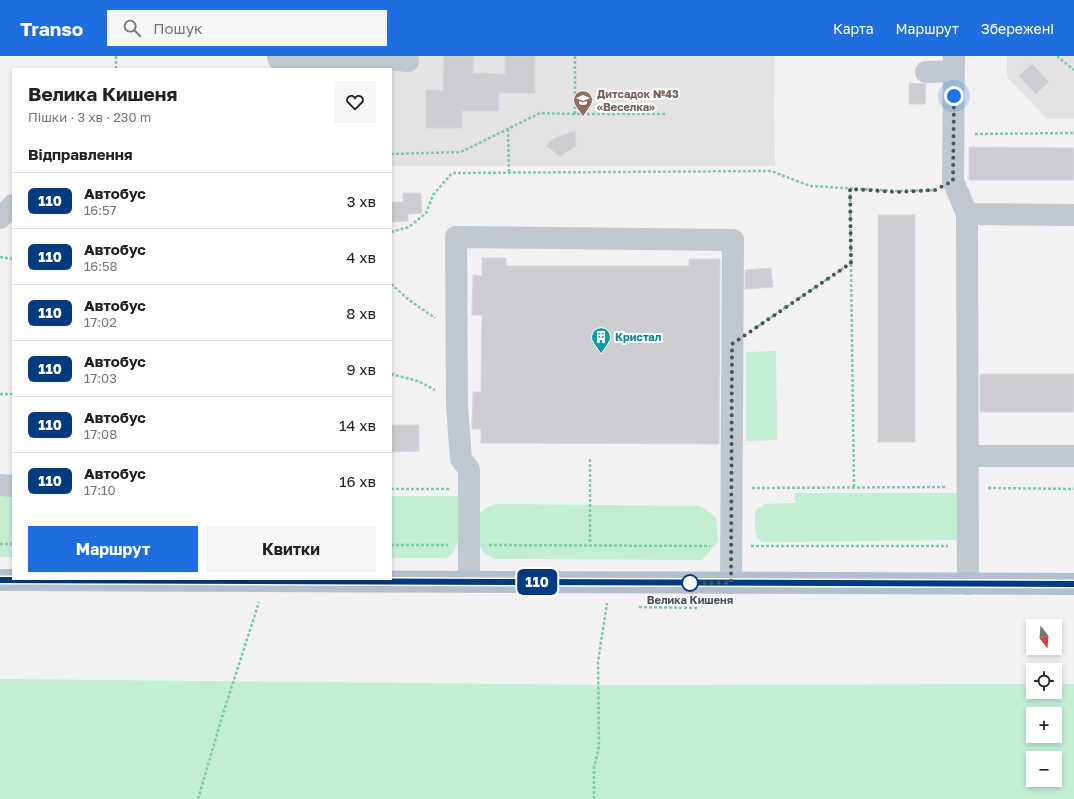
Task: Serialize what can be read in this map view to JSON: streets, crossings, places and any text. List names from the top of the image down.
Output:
{
  "places": {
    "school or university": ["Дитсадок №43 «Веселка»"],
    "building": ["Кристал"],
    "other": ["Велика Кишеня"]
  },
  "lines": ["bus line 110"],
  "north": "bottom",
  "page": {
    "header": "Transo",
    "search": "Пошук",
    "nav": ["Карта", "Маршрут", "Збережені"],
    "on_map": "110",
    "heading": [
      ["Велика Кишеня", "Пішки · 3 хв · 230 m"],
      "Відправлення"
    ],
    "list": [
      {
        "mark": "110",
        "name": "Автобус",
        "note": "16:57",
        "value": "3 хв"
      },
      {
        "mark": "110",
        "name": "Автобус",
        "note": "16:58",
        "value": "4 хв"
      },
      {
        "mark": "110",
        "name": "Автобус",
        "note": "17:02",
        "value": "8 хв"
      },
      {
        "mark": "110",
        "name": "Автобус",
        "note": "17:03",
        "value": "9 хв"
      },
      {
        "mark": "110",
        "name": "Автобус",
        "note": "17:08",
        "value": "14 хв"
      },
      {
        "mark": "110",
        "name": "Автобус",
        "note": "17:10",
        "value": "16 хв"
      }
    ],
    "buttons": ["Маршрут", "Квитки"],
    "map_buttons": ["+", "−"]
  }
}
